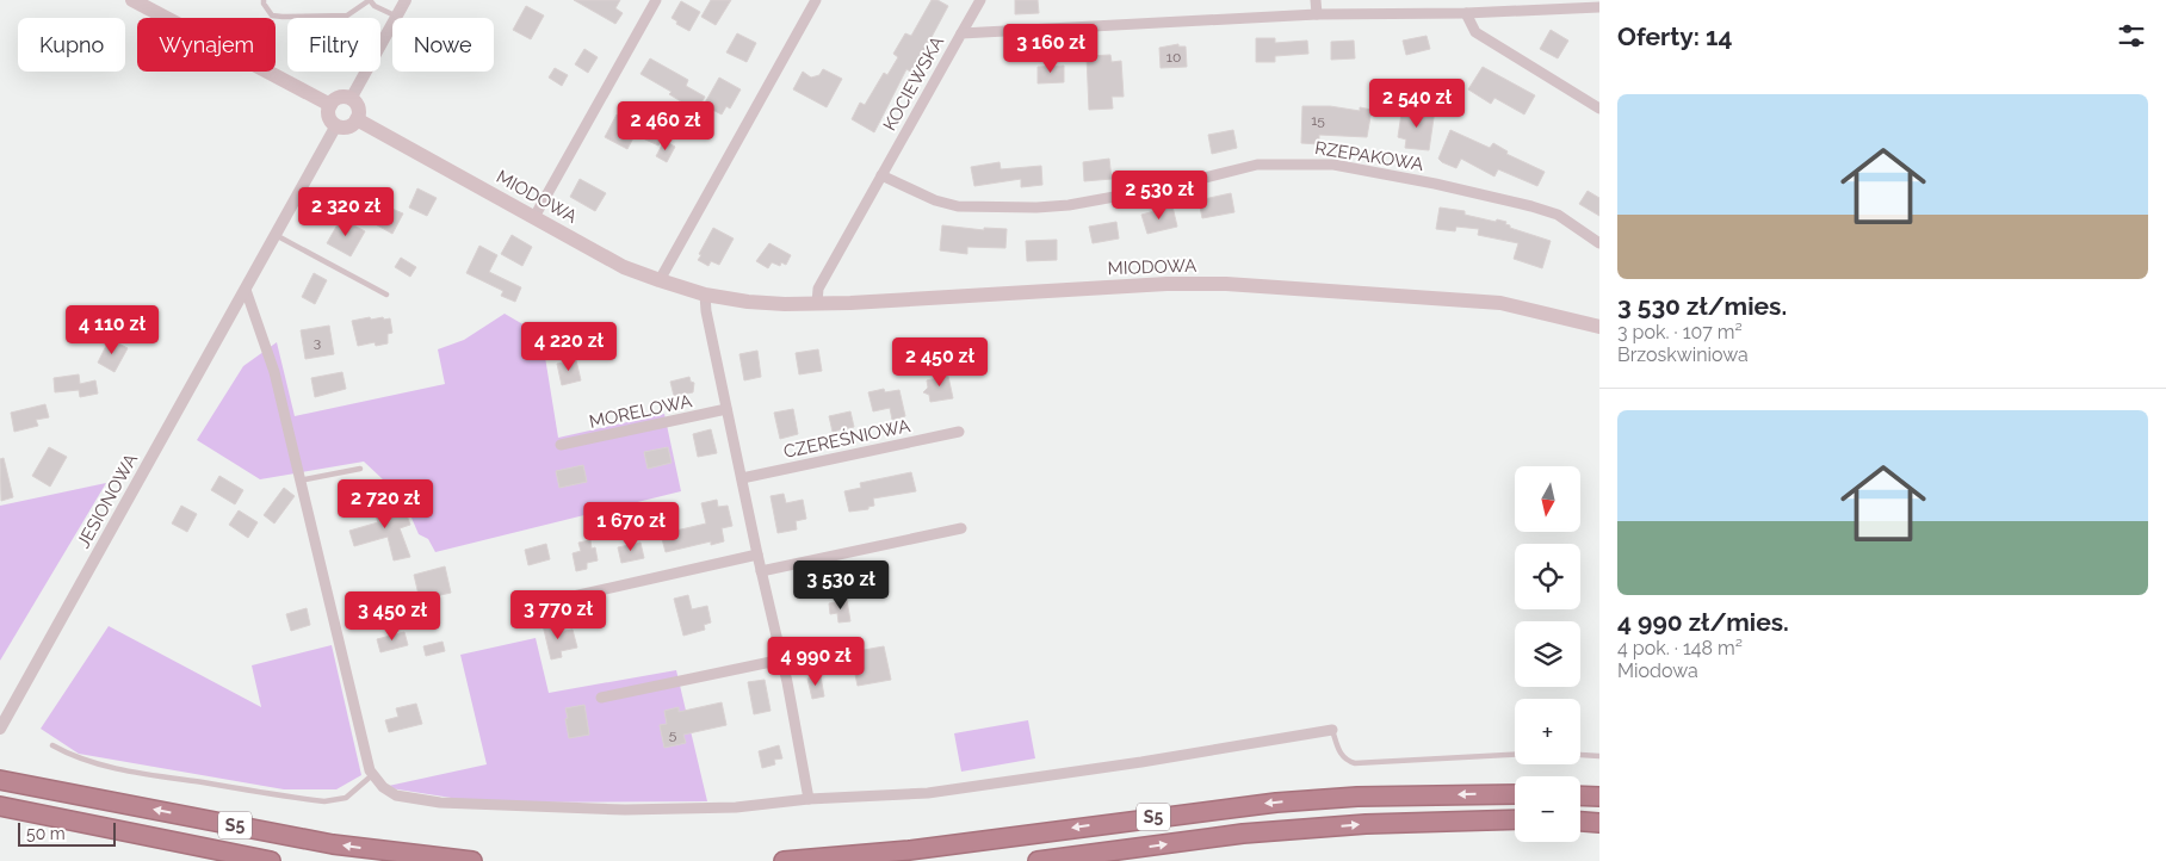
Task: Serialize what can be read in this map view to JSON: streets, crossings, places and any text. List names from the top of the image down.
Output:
{
  "streets": {
    "highway": ["S5"],
    "main road": ["MIODOWA"],
    "street": [
      "KOCIEWSKA",
      "RZEPAKOWA",
      "MORELOWA",
      "CZEREŚNIOWA",
      "JESIONOWA"
    ]
  },
  "crossings": [
    ["KOCIEWSKA", "RZEPAKOWA"],
    ["KOCIEWSKA", "MIODOWA"],
    ["MIODOWA", "JESIONOWA"]
  ],
  "house_numbers": [
    "10",
    "15",
    "3",
    "5"
  ],
  "scale_bar": "50 m",
  "north": "bottom",
  "page": {
    "heading": "Oferty: 14",
    "chip": [
      "Kupno",
      "Wynajem",
      "Filtry",
      "Nowe"
    ],
    "price": [
      "3 160 zł",
      "2 540 zł",
      "2 460 zł",
      "2 530 zł",
      "2 320 zł",
      "4 110 zł",
      "4 220 zł",
      "2 450 zł",
      "2 720 zł",
      "1 670 zł",
      "3 530 zł",
      "3 770 zł",
      "3 450 zł",
      "4 990 zł"
    ],
    "list": [
      {
        "name": "3 530 zł/mies.",
        "note": "3 pok. · 107 m² · Brzoskwiniowa"
      },
      {
        "name": "4 990 zł/mies.",
        "note": "4 pok. · 148 m² · Miodowa"
      }
    ],
    "map_buttons": ["+", "−"],
    "scale": "50 m"
  }
}
